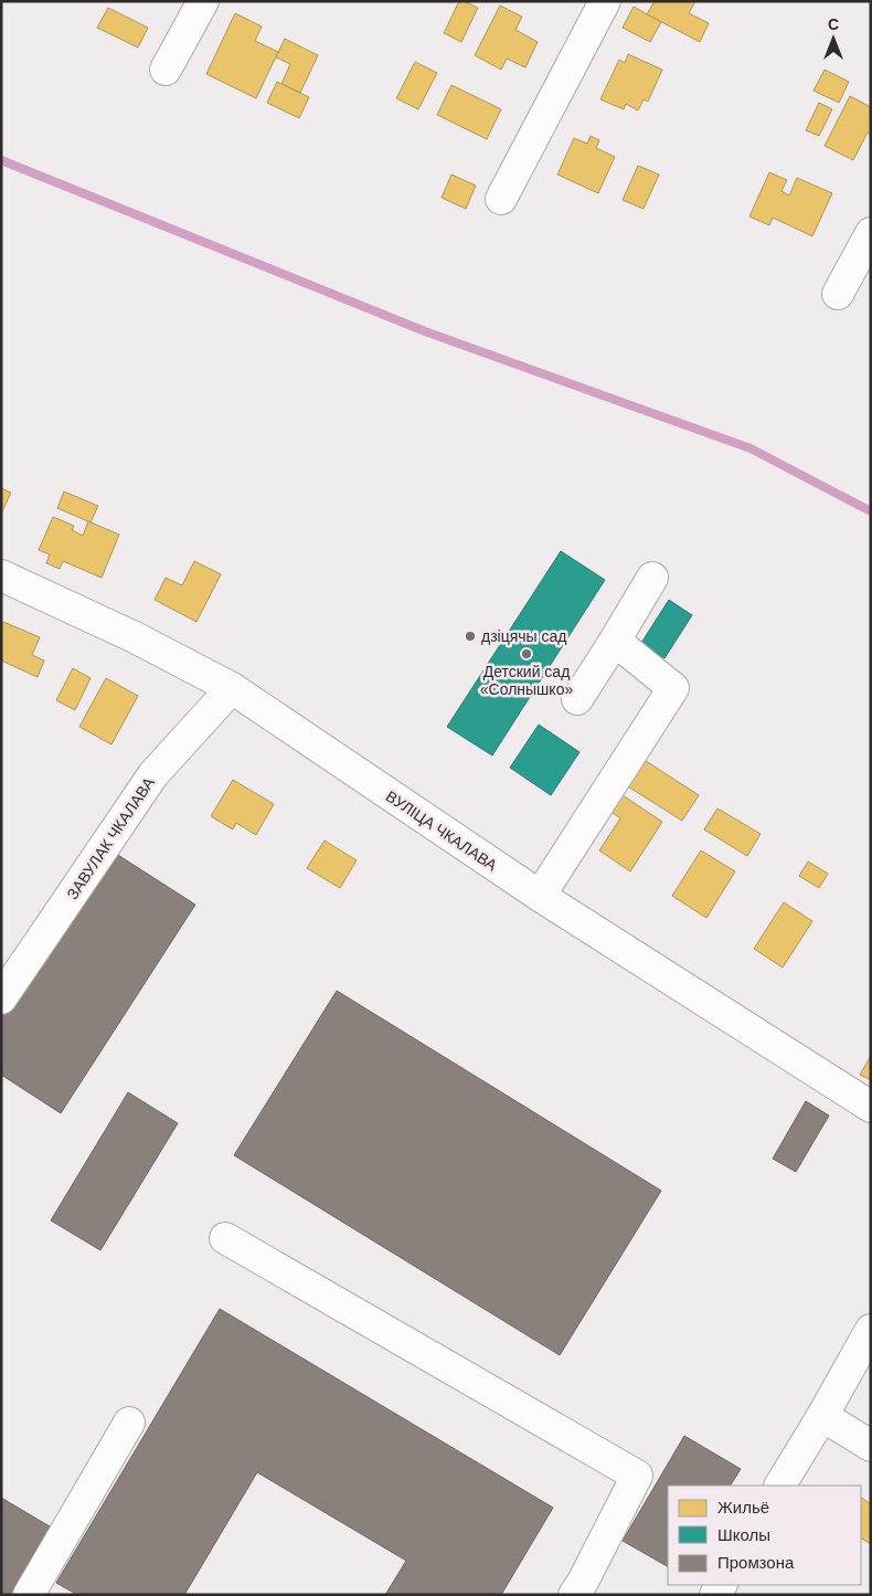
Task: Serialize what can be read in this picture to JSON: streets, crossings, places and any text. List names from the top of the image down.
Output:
{
  "streets": {
    "street": ["ВУЛІЦА ЧКАЛАВА", "ЗАВУЛАК ЧКАЛАВА"]
  },
  "crossings": [
    ["ВУЛІЦА ЧКАЛАВА", "ЗАВУЛАК ЧКАЛАВА"]
  ],
  "places": ["дзіцячы сад", "Детский сад «Солнышко»"],
  "legend": ["Жильё", "Школы", "Промзона"],
  "north": "top"
}
